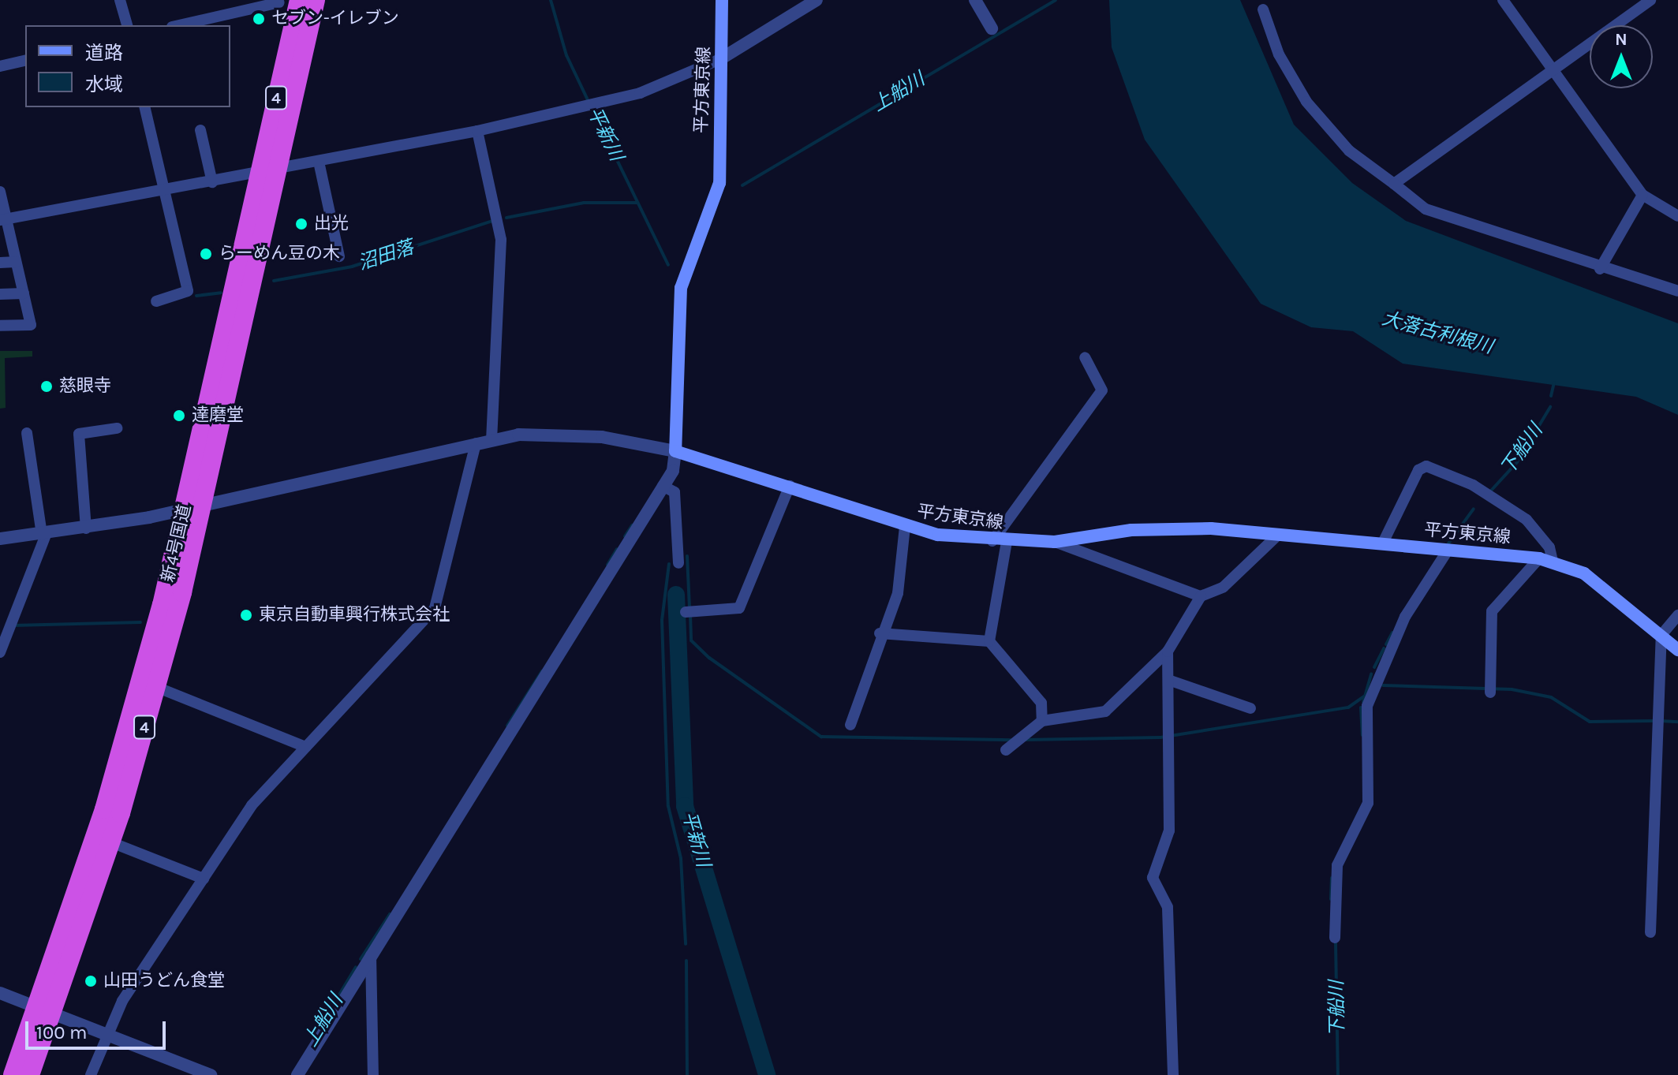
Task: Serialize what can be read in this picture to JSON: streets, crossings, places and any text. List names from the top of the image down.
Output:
{
  "streets": {
    "highway": ["4", "新4号国道"],
    "main road": ["平方東京線"]
  },
  "water": [
    "上船川",
    "平新川",
    "沼田落",
    "大落古利根川",
    "下船川"
  ],
  "places": [
    "セブン-イレブン",
    "出光",
    "らーめん豆の木",
    "慈眼寺",
    "達磨堂",
    "東京自動車興行株式会社",
    "山田うどん食堂"
  ],
  "legend": ["道路", "水域"],
  "scale_bar": "100 m",
  "north": "top"
}
